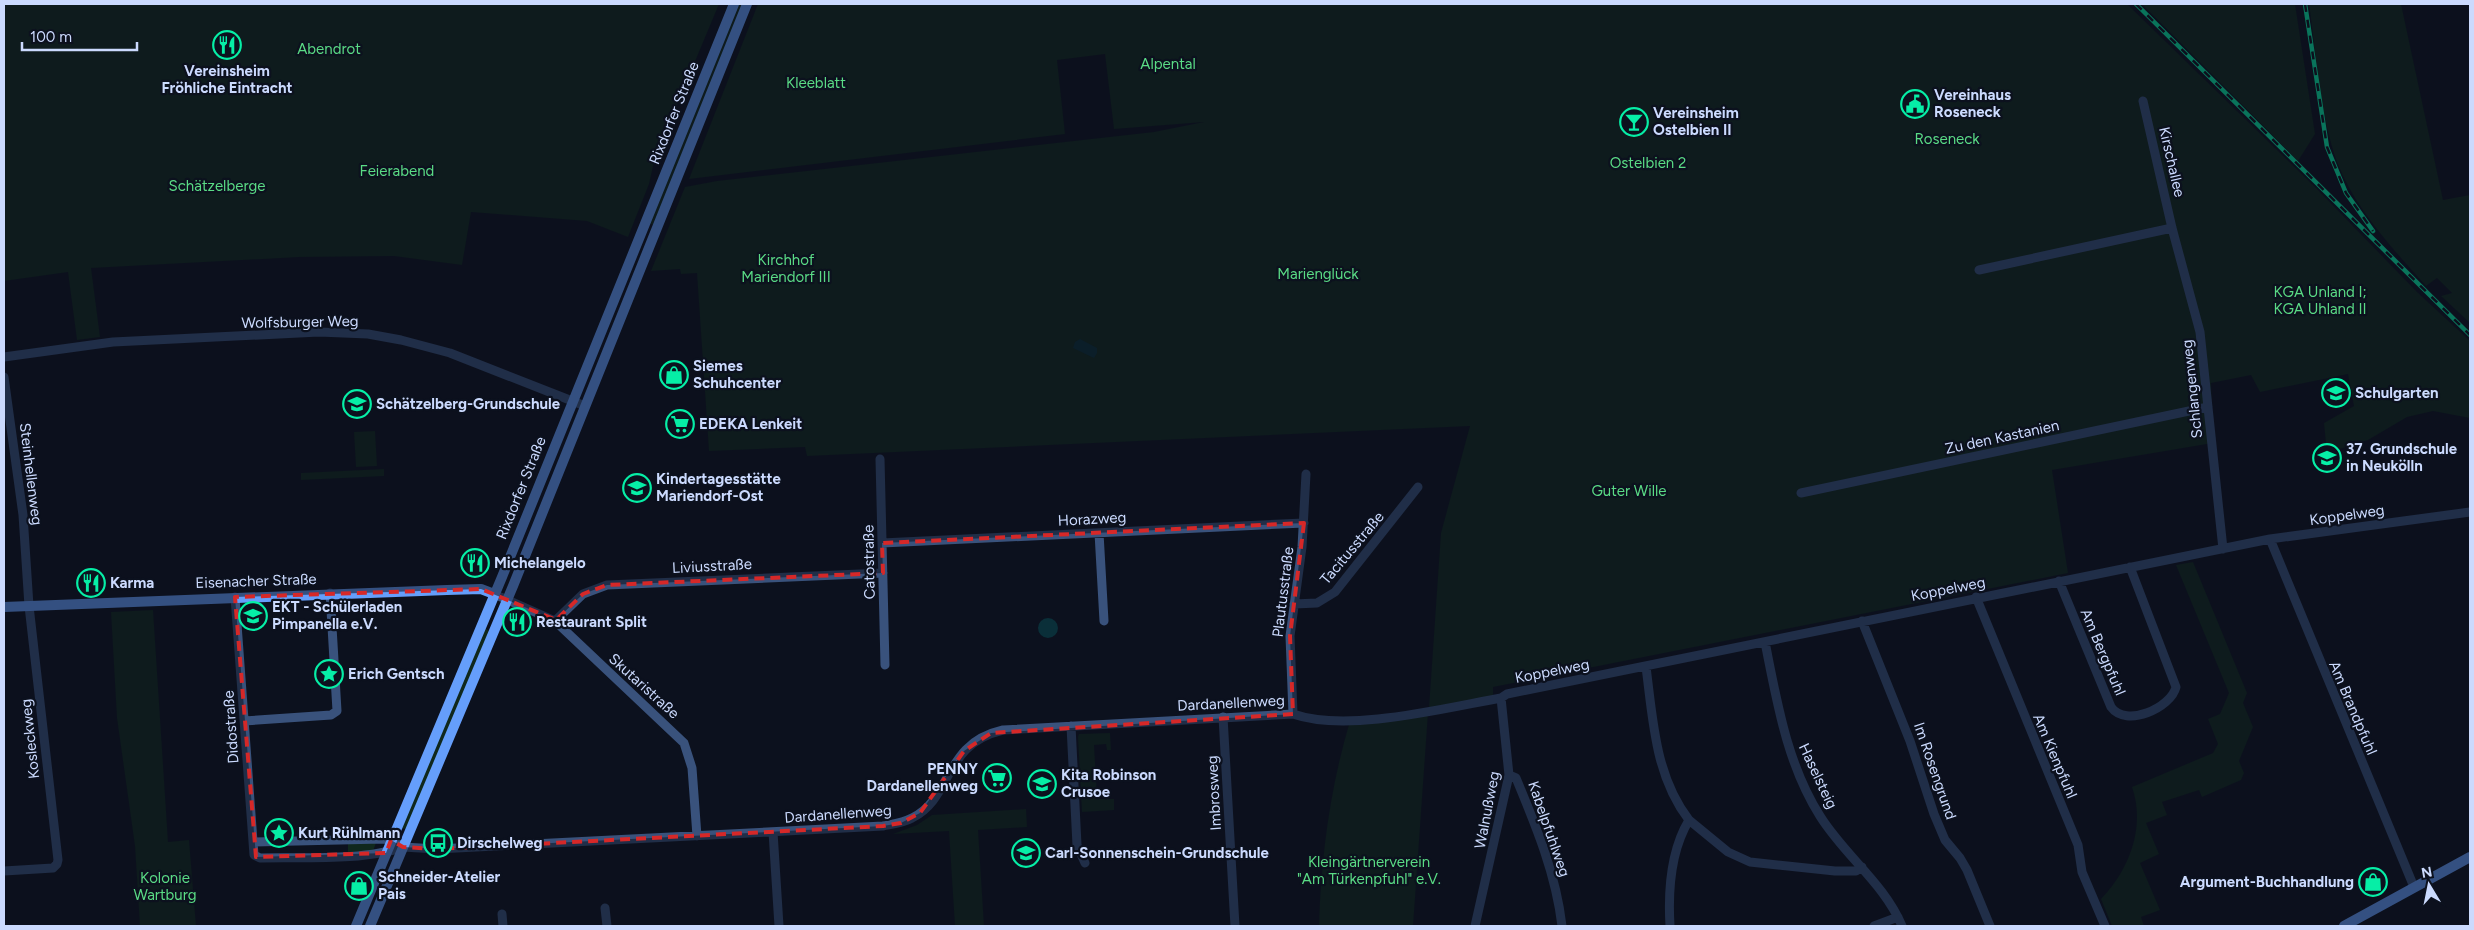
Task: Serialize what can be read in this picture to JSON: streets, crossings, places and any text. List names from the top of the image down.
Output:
{
  "streets": {
    "street": [
      "Rixdorfer Straße",
      "Kirschallee",
      "Wolfsburger Weg",
      "Schlangenweg",
      "Zu den Kastanien",
      "Steinhellenweg",
      "Koppelweg",
      "Horazweg",
      "Tacitusstraße",
      "Catostraße",
      "Liviusstraße",
      "Eisenacher Straße",
      "Plautusstraße",
      "Am Bergpfuhl",
      "Skutaristraße",
      "Dardanellenweg",
      "Am Brandpfuhl",
      "Didostraße",
      "Kosleckweg",
      "Am Kienpfuhl",
      "Im Rosengrund",
      "Haselsteig",
      "Imbrosweg",
      "Walnußweg",
      "Kabelpfuhlweg"
    ]
  },
  "crossings": [
    ["Rixdorfer Straße", "Wolfsburger Weg"],
    ["Rixdorfer Straße", "Eisenacher Straße"],
    ["Rixdorfer Straße", "Skutaristraße"],
    ["Rixdorfer Straße", "Dardanellenweg"],
    ["Rixdorfer Straße", "Didostraße"],
    ["Kirschallee", "Schlangenweg"],
    ["Schlangenweg", "Zu den Kastanien"],
    ["Schlangenweg", "Koppelweg"],
    ["Steinhellenweg", "Eisenacher Straße"],
    ["Steinhellenweg", "Kosleckweg"],
    ["Koppelweg", "Plautusstraße"],
    ["Koppelweg", "Am Bergpfuhl"],
    ["Koppelweg", "Dardanellenweg"],
    ["Koppelweg", "Am Brandpfuhl"],
    ["Koppelweg", "Am Kienpfuhl"],
    ["Koppelweg", "Im Rosengrund"],
    ["Koppelweg", "Haselsteig"],
    ["Koppelweg", "Walnußweg"],
    ["Horazweg", "Catostraße"],
    ["Horazweg", "Plautusstraße"],
    ["Tacitusstraße", "Plautusstraße"],
    ["Catostraße", "Liviusstraße"],
    ["Liviusstraße", "Skutaristraße"],
    ["Eisenacher Straße", "Skutaristraße"],
    ["Eisenacher Straße", "Didostraße"],
    ["Eisenacher Straße", "Kosleckweg"],
    ["Plautusstraße", "Dardanellenweg"],
    ["Skutaristraße", "Dardanellenweg"],
    ["Dardanellenweg", "Imbrosweg"],
    ["Walnußweg", "Kabelpfuhlweg"]
  ],
  "parks": [
    "Abendrot",
    "Alpental",
    "Kleeblatt",
    "Roseneck",
    "Ostelbien 2",
    "Feierabend",
    "Schätzelberge",
    "Kirchhof Mariendorf III",
    "Marienglück",
    "KGA Unland I; KGA Uhland II",
    "Guter Wille",
    "Kleingärtnerverein \"Am Türkenpfuhl\" e.V.",
    "Kolonie Wartburg"
  ],
  "places": {
    "restaurant": [
      "Vereinsheim Fröhliche Eintracht",
      "Michelangelo",
      "Karma",
      "Restaurant Split"
    ],
    "public building": ["Vereinhaus Roseneck"],
    "bar": ["Vereinsheim Ostelbien II"],
    "shop": ["Siemes Schuhcenter", "Argument-Buchhandlung", "Schneider-Atelier Pais"],
    "school or university": [
      "Schulgarten",
      "Schätzelberg-Grundschule",
      "37. Grundschule in Neukölln",
      "Kindertagesstätte Mariendorf-Ost",
      "EKT - Schülerladen Pimpanella e.V.",
      "Kita Robinson Crusoe",
      "Carl-Sonnenschein-Grundschule"
    ],
    "supermarket": ["EDEKA Lenkeit", "PENNY Dardanellenweg"],
    "place": ["Erich Gentsch", "Kurt Rühlmann"],
    "bus stop": ["Dirschelweg"]
  },
  "scale_bar": "100 m",
  "north": "top"
}
